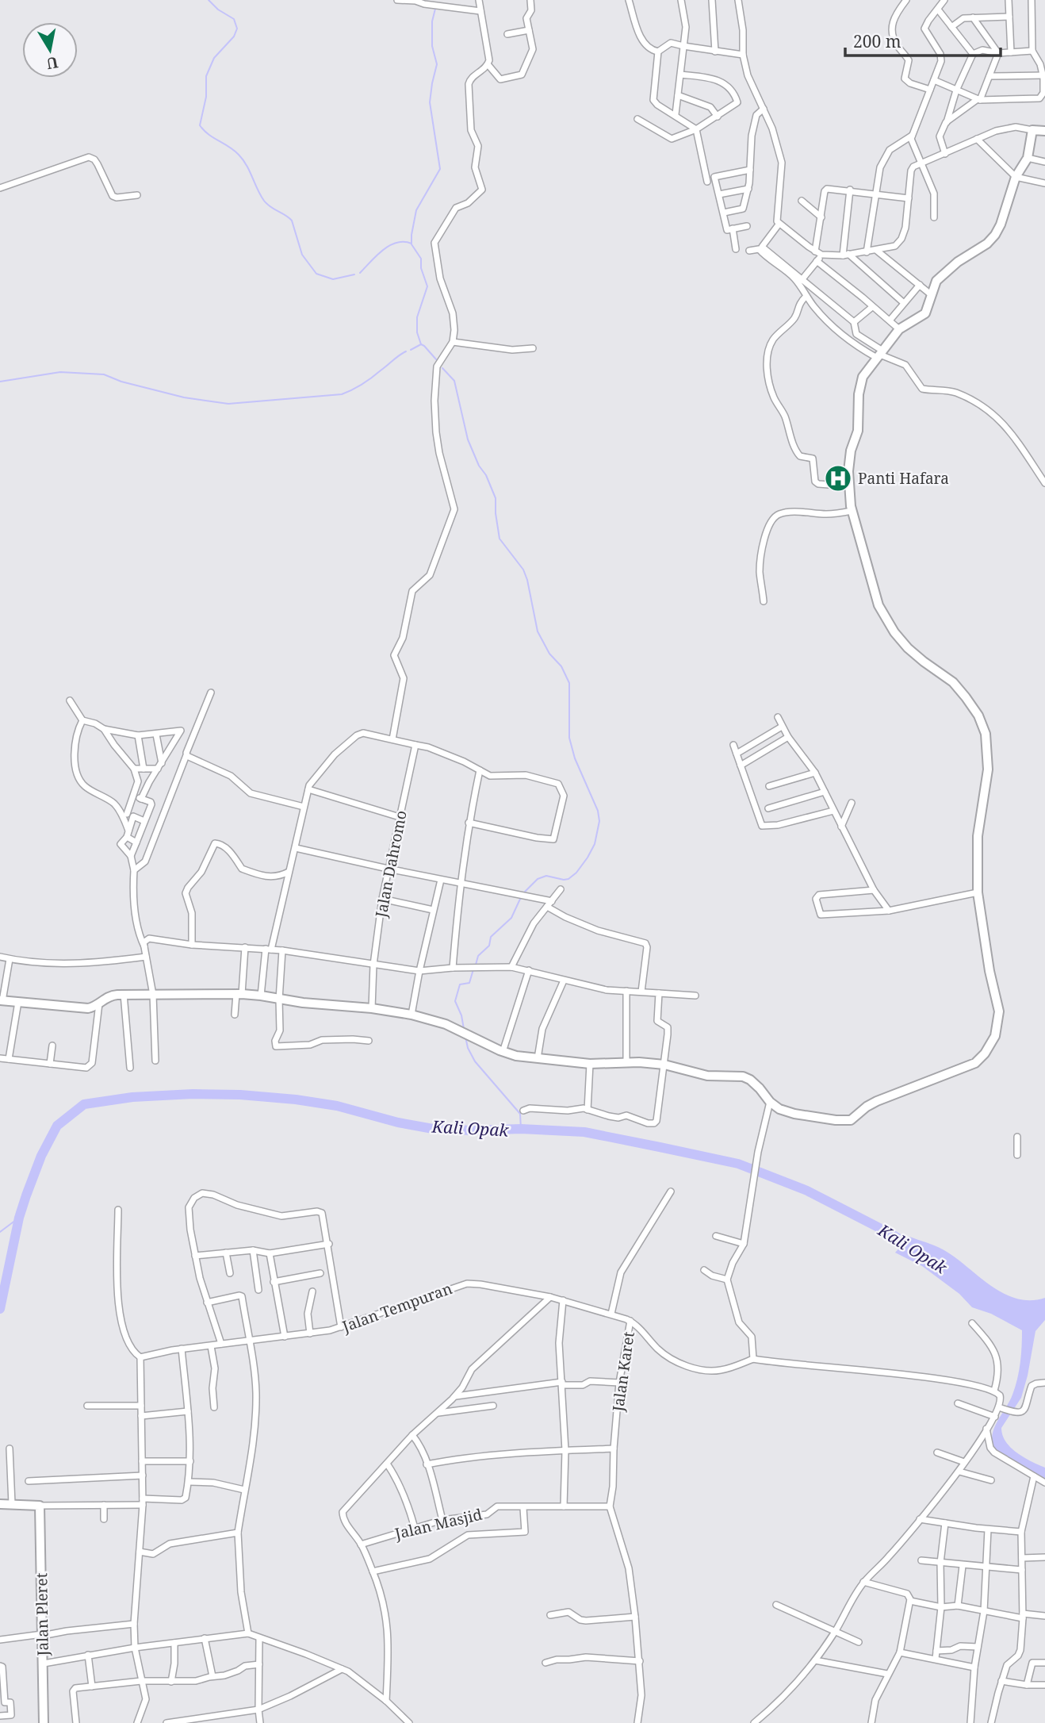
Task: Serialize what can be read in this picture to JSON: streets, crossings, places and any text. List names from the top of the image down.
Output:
{
  "streets": {
    "street": [
      "Jalan Dahromo",
      "Jalan Tempuran",
      "Jalan Karet",
      "Jalan Masjid",
      "Jalan Pleret"
    ]
  },
  "crossings": [
    ["Jalan Tempuran", "Jalan Karet"]
  ],
  "water": ["Kali Opak"],
  "places": {
    "hospital": ["Panti Hafara"]
  },
  "scale_bar": "200 m",
  "north": "bottom"
}
